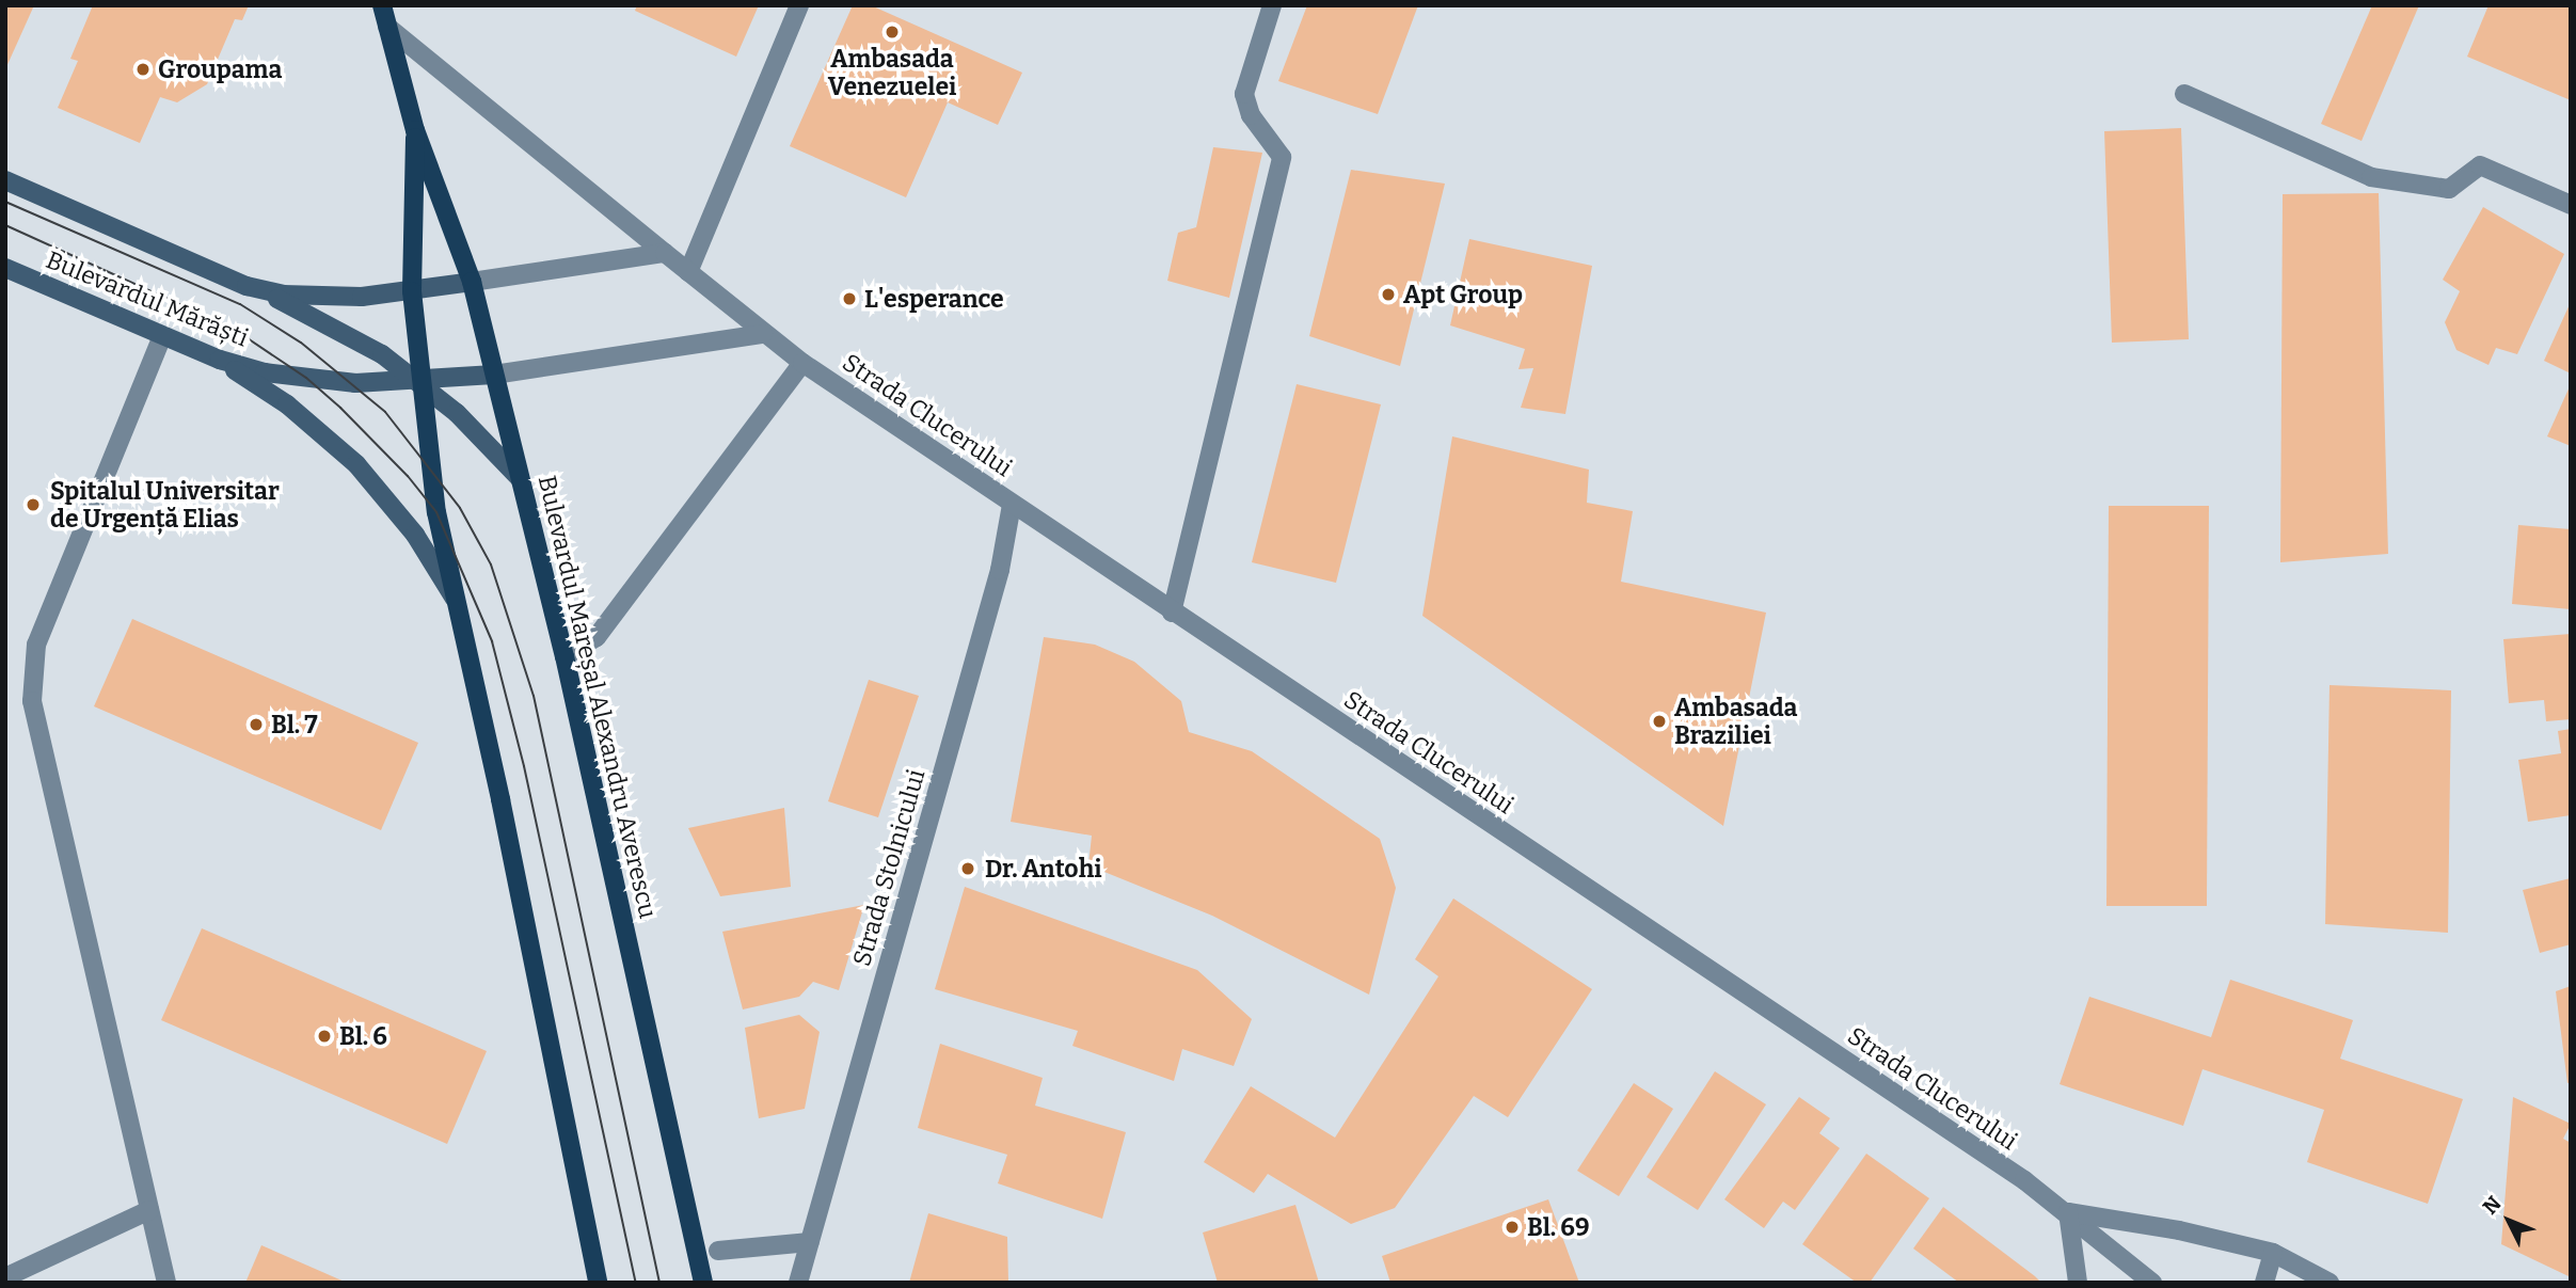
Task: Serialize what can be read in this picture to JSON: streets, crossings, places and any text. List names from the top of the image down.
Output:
{
  "streets": {
    "main road": ["Bulevardul Mărăști", "Bulevardul Mareșal Alexandru Averescu"],
    "street": ["Strada Clucerului", "Strada Stolnicului"]
  },
  "crossings": [
    ["Bulevardul Mărăști", "Bulevardul Mareșal Alexandru Averescu"],
    ["Strada Clucerului", "Bulevardul Mareșal Alexandru Averescu"],
    ["Strada Clucerului", "Strada Stolnicului"]
  ],
  "places": [
    "Ambasada Venezuelei",
    "Groupama",
    "Apt Group",
    "L'esperance",
    "Spitalul Universitar de Urgență Elias",
    "Ambasada Braziliei",
    "Bl. 7",
    "Dr. Antohi",
    "Bl. 6",
    "Bl. 69"
  ],
  "north": "top left"
}
